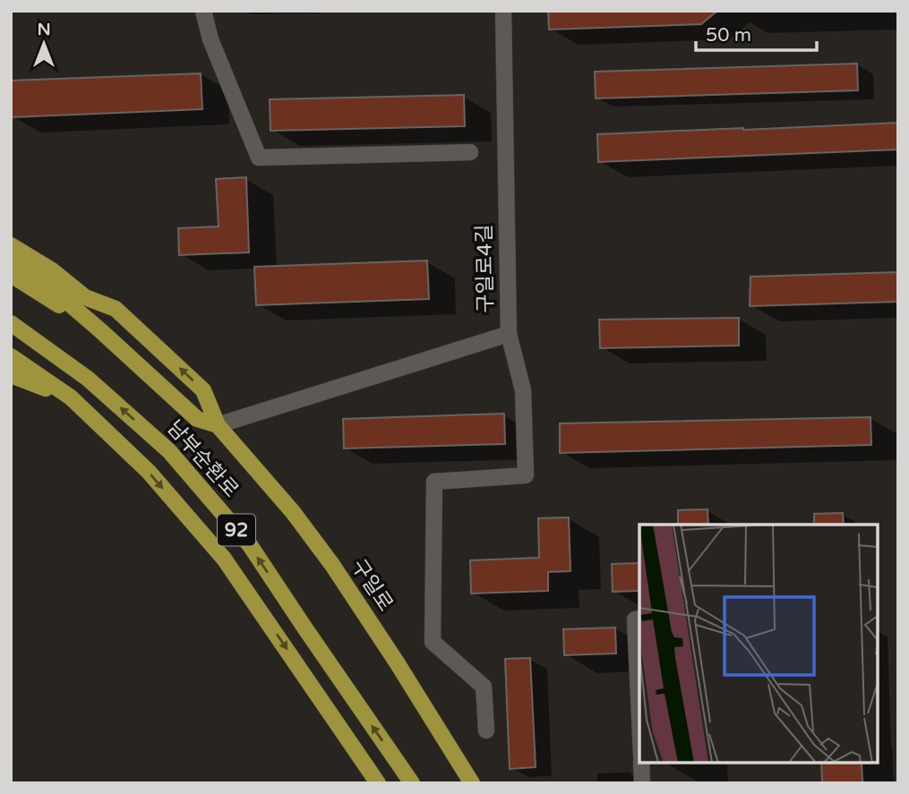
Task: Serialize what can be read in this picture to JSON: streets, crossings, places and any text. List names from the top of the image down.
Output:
{
  "streets": {
    "main road": ["남부순환로", "92", "구일로"],
    "street": ["구일로4길"]
  },
  "crossings": [
    ["구일로4길", "구일로"]
  ],
  "scale_bar": "50 m",
  "north": "top"
}
